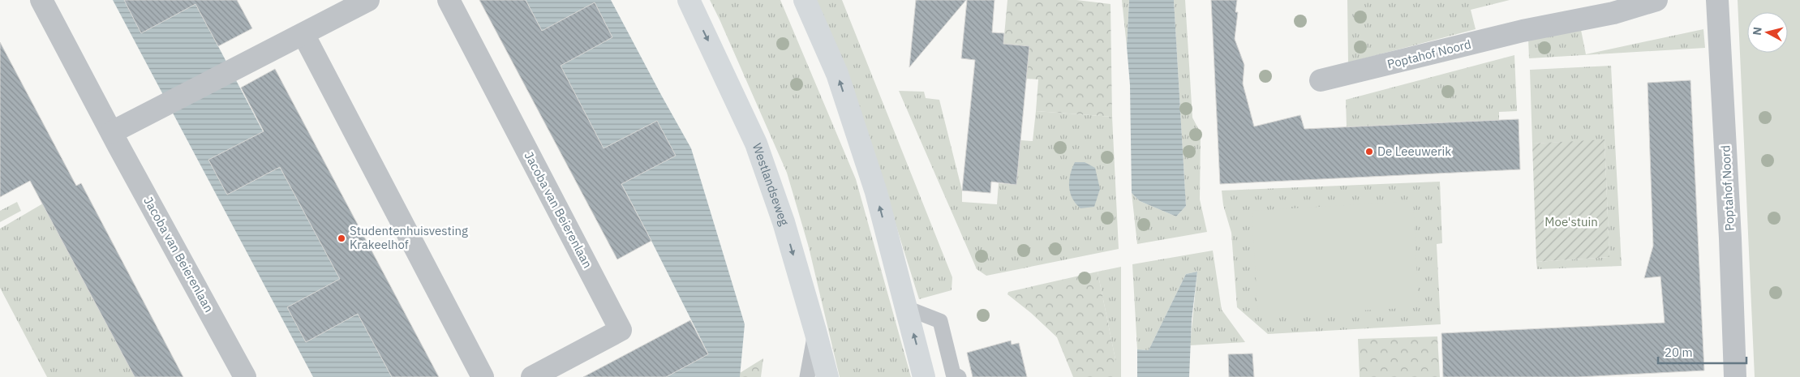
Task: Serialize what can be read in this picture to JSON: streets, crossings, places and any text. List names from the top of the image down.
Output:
{
  "streets": {
    "main road": ["Westlandseweg"],
    "street": ["Poptahof Noord", "Jacoba van Beierenlaan"]
  },
  "parks": ["Moe'stuin"],
  "places": ["De Leeuwerik", "Studentenhuisvesting Krakeelhof"],
  "scale_bar": "20 m",
  "north": "left"
}
